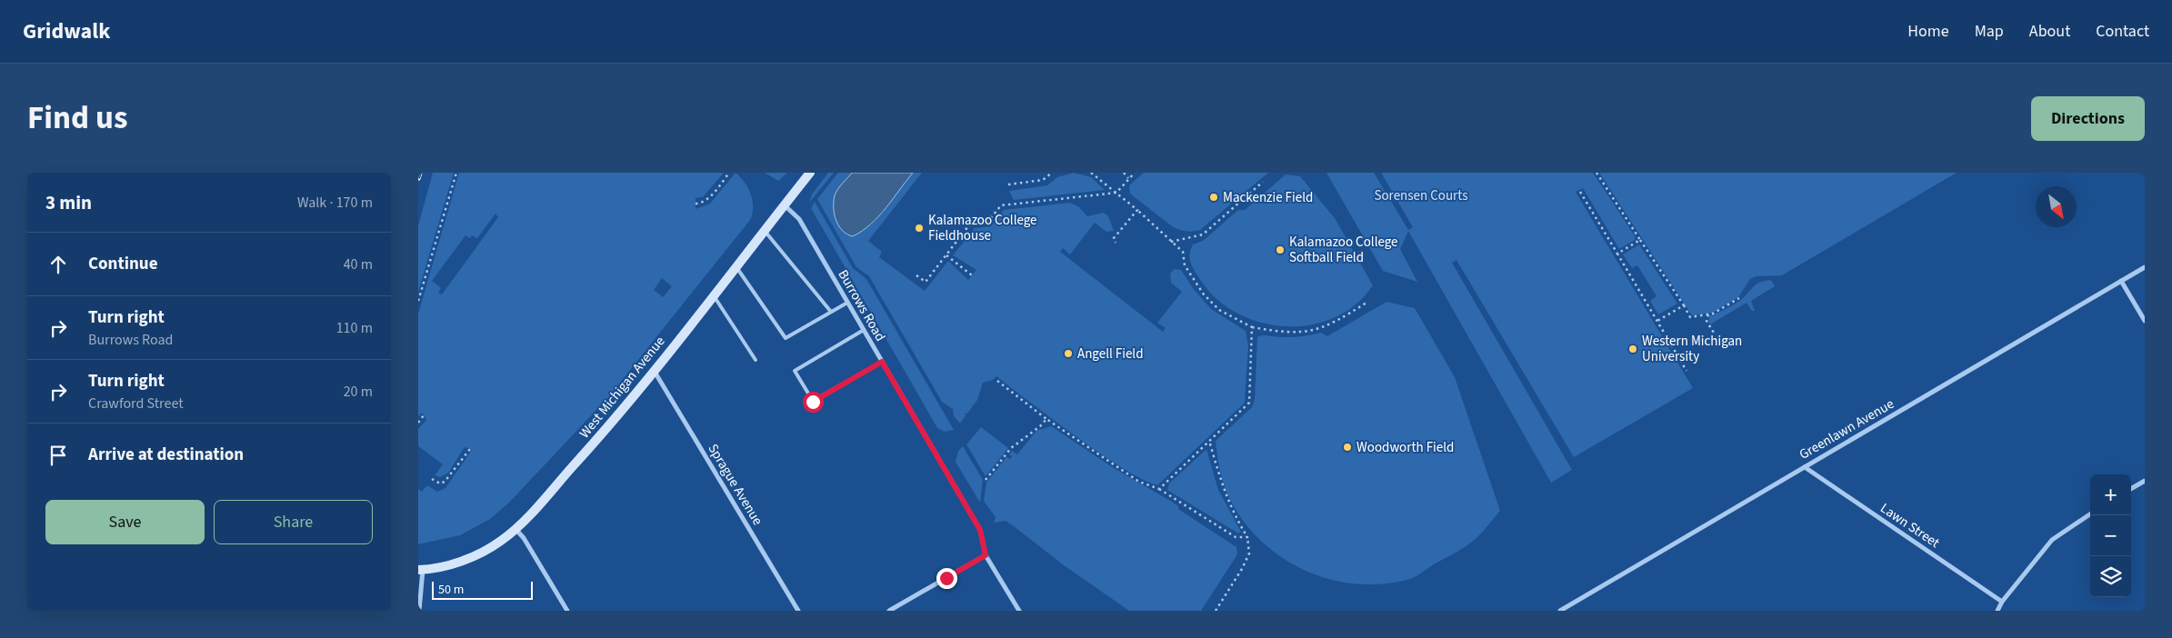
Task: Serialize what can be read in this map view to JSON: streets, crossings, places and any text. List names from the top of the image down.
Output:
{
  "streets": {
    "street": [
      "Burrows Road",
      "West Michigan Avenue",
      "Greenlawn Avenue",
      "Sprague Avenue",
      "Lawn Street"
    ]
  },
  "crossings": [
    ["Burrows Road", "West Michigan Avenue"],
    ["West Michigan Avenue", "Sprague Avenue"],
    ["Greenlawn Avenue", "Lawn Street"]
  ],
  "parks": ["Sorensen Courts"],
  "places": [
    "Mackenzie Field",
    "Kalamazoo College Fieldhouse",
    "Kalamazoo College Softball Field",
    "Western Michigan University",
    "Angell Field",
    "Woodworth Field"
  ],
  "scale_bar": "50 m",
  "north": "bottom right",
  "page": {
    "header": "Gridwalk",
    "nav": [
      "Home",
      "Map",
      "About",
      "Contact"
    ],
    "title": "Find us",
    "buttons": [
      "Directions",
      ["Save", "Share"]
    ],
    "heading": ["3 min", "Walk · 170 m"],
    "list": [
      ["Continue", "40 m"],
      ["Turn right", "Burrows Road", "110 m"],
      ["Turn right", "Crawford Street", "20 m"],
      "Arrive at destination"
    ],
    "map_buttons": ["+", "−"],
    "scale": "50 m"
  }
}
